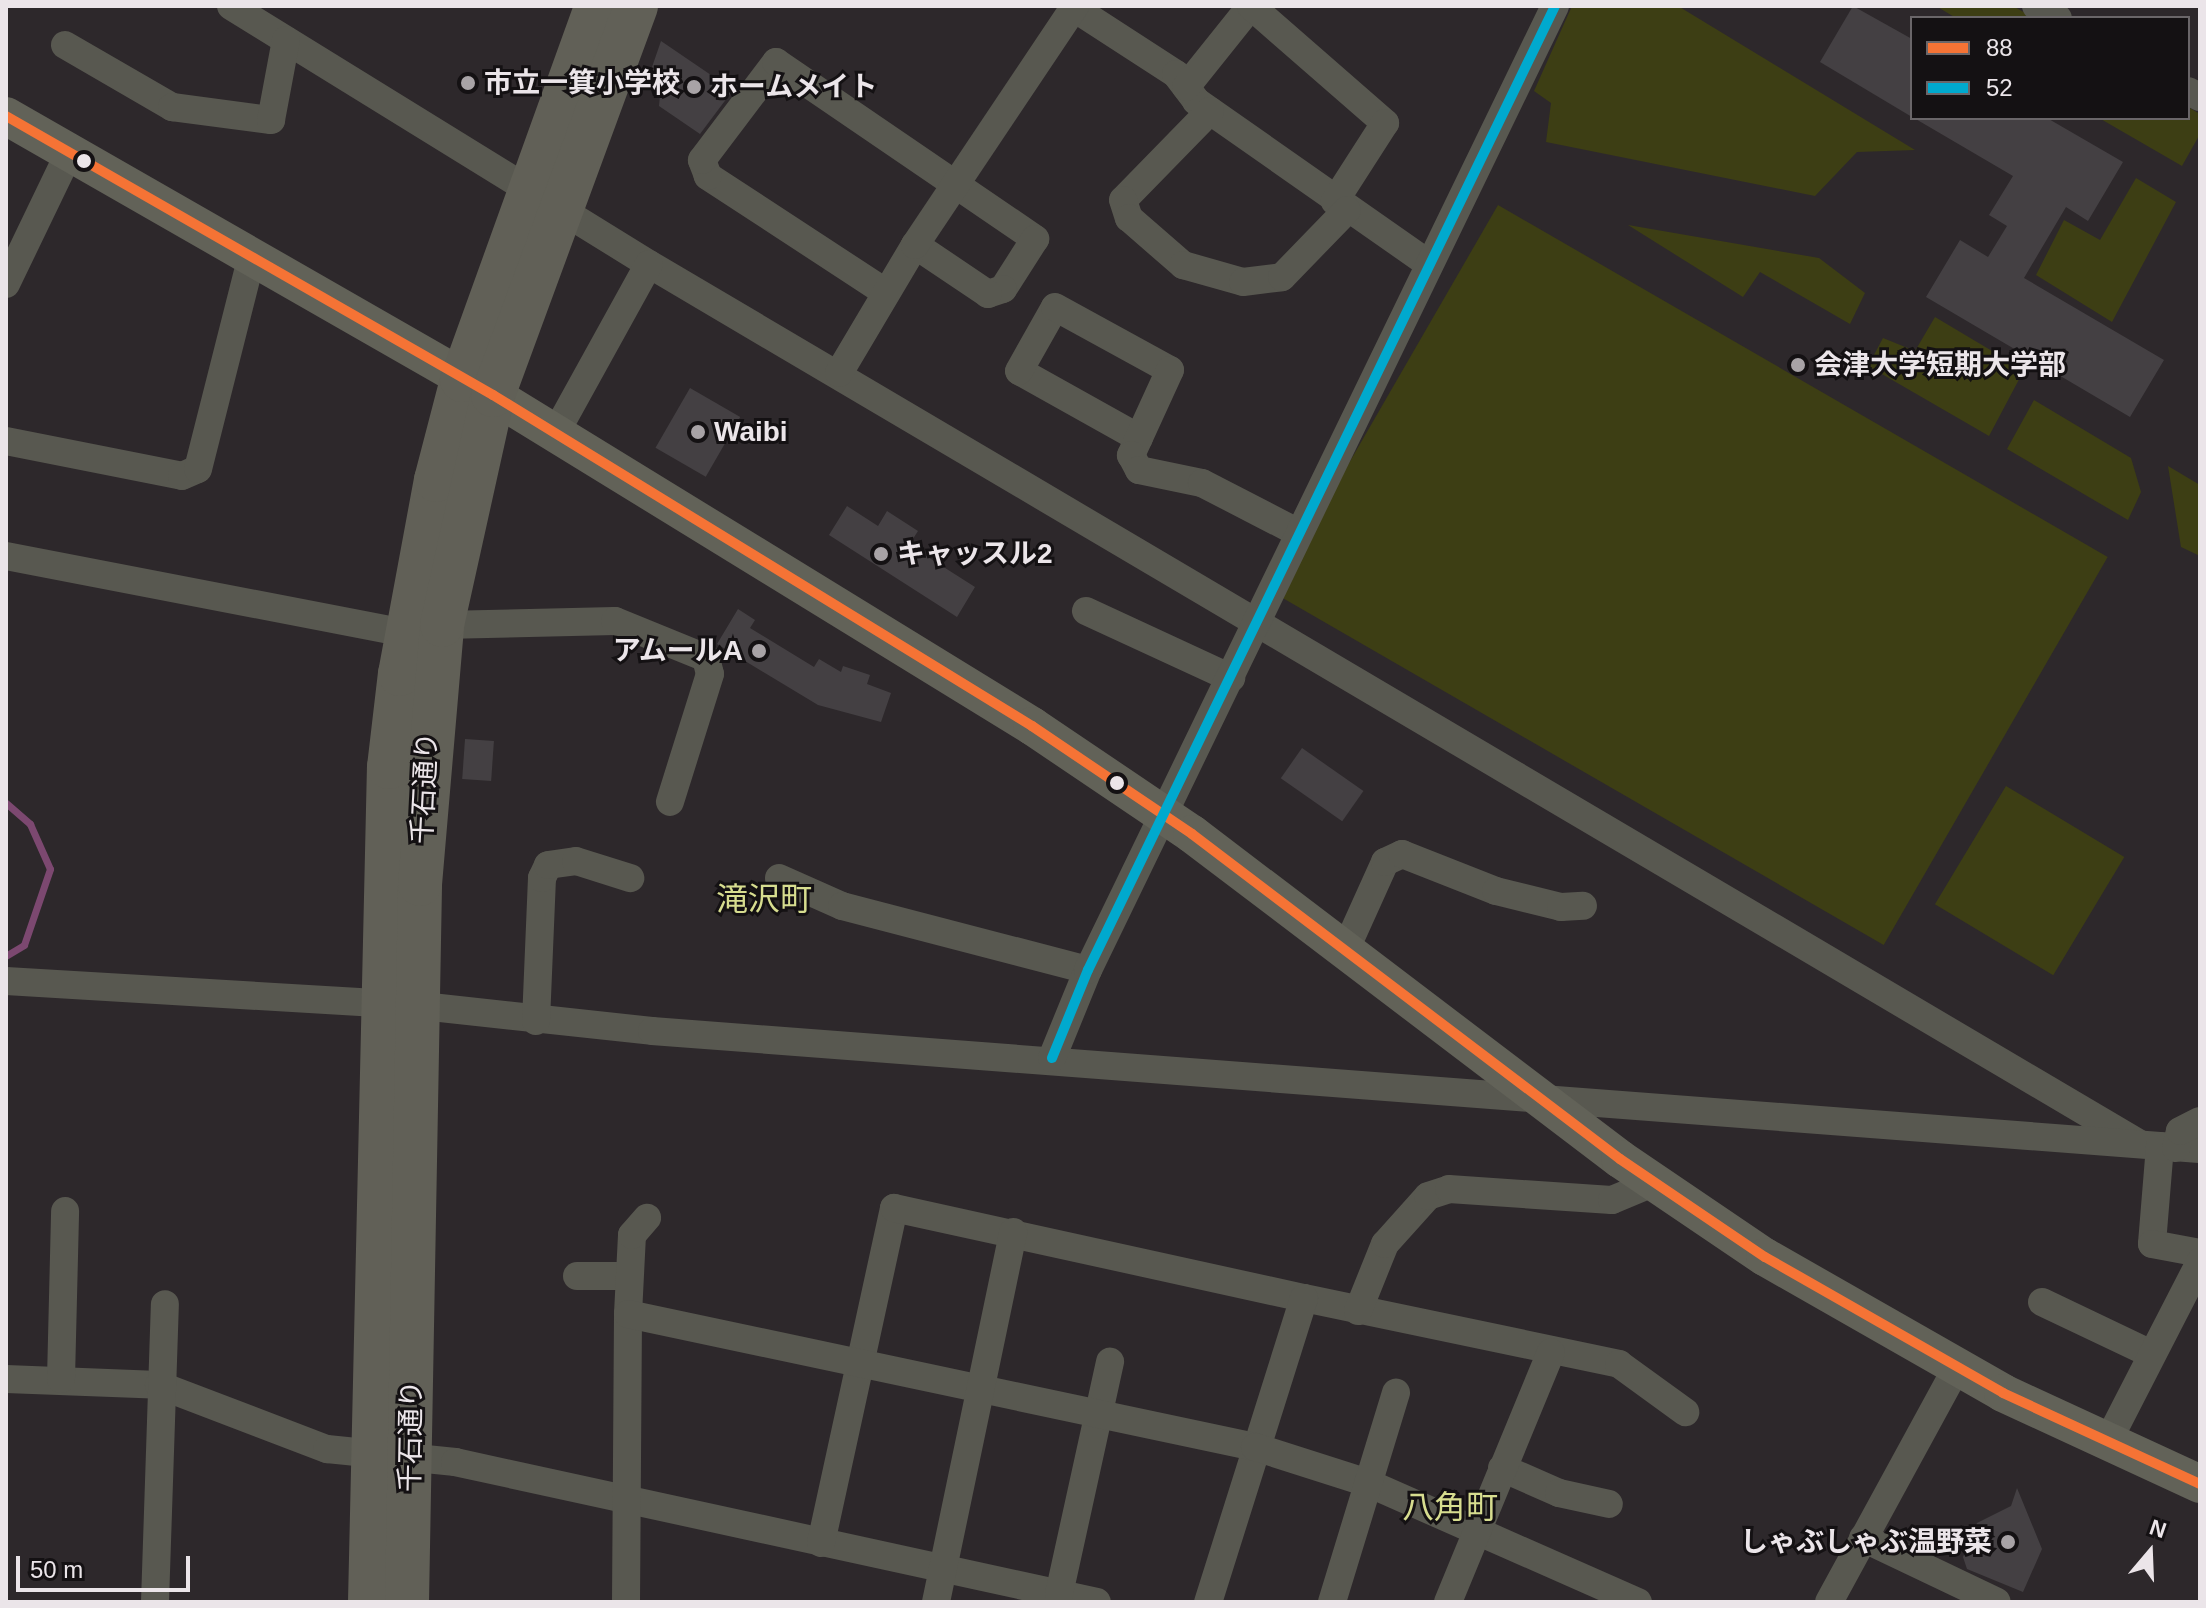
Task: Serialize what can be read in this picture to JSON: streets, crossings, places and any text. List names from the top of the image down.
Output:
{
  "streets": {
    "main road": ["千石通り"]
  },
  "districts": ["滝沢町", "八角町"],
  "places": [
    "市立一箕小学校",
    "ホームメイト",
    "会津大学短期大学部",
    "Waibi",
    "キャッスル2",
    "アムールA",
    "しゃぶしゃぶ温野菜"
  ],
  "lines": ["transit line 52", "transit line 88"],
  "legend": ["88", "52"],
  "scale_bar": "50 m",
  "north": "top"
}
